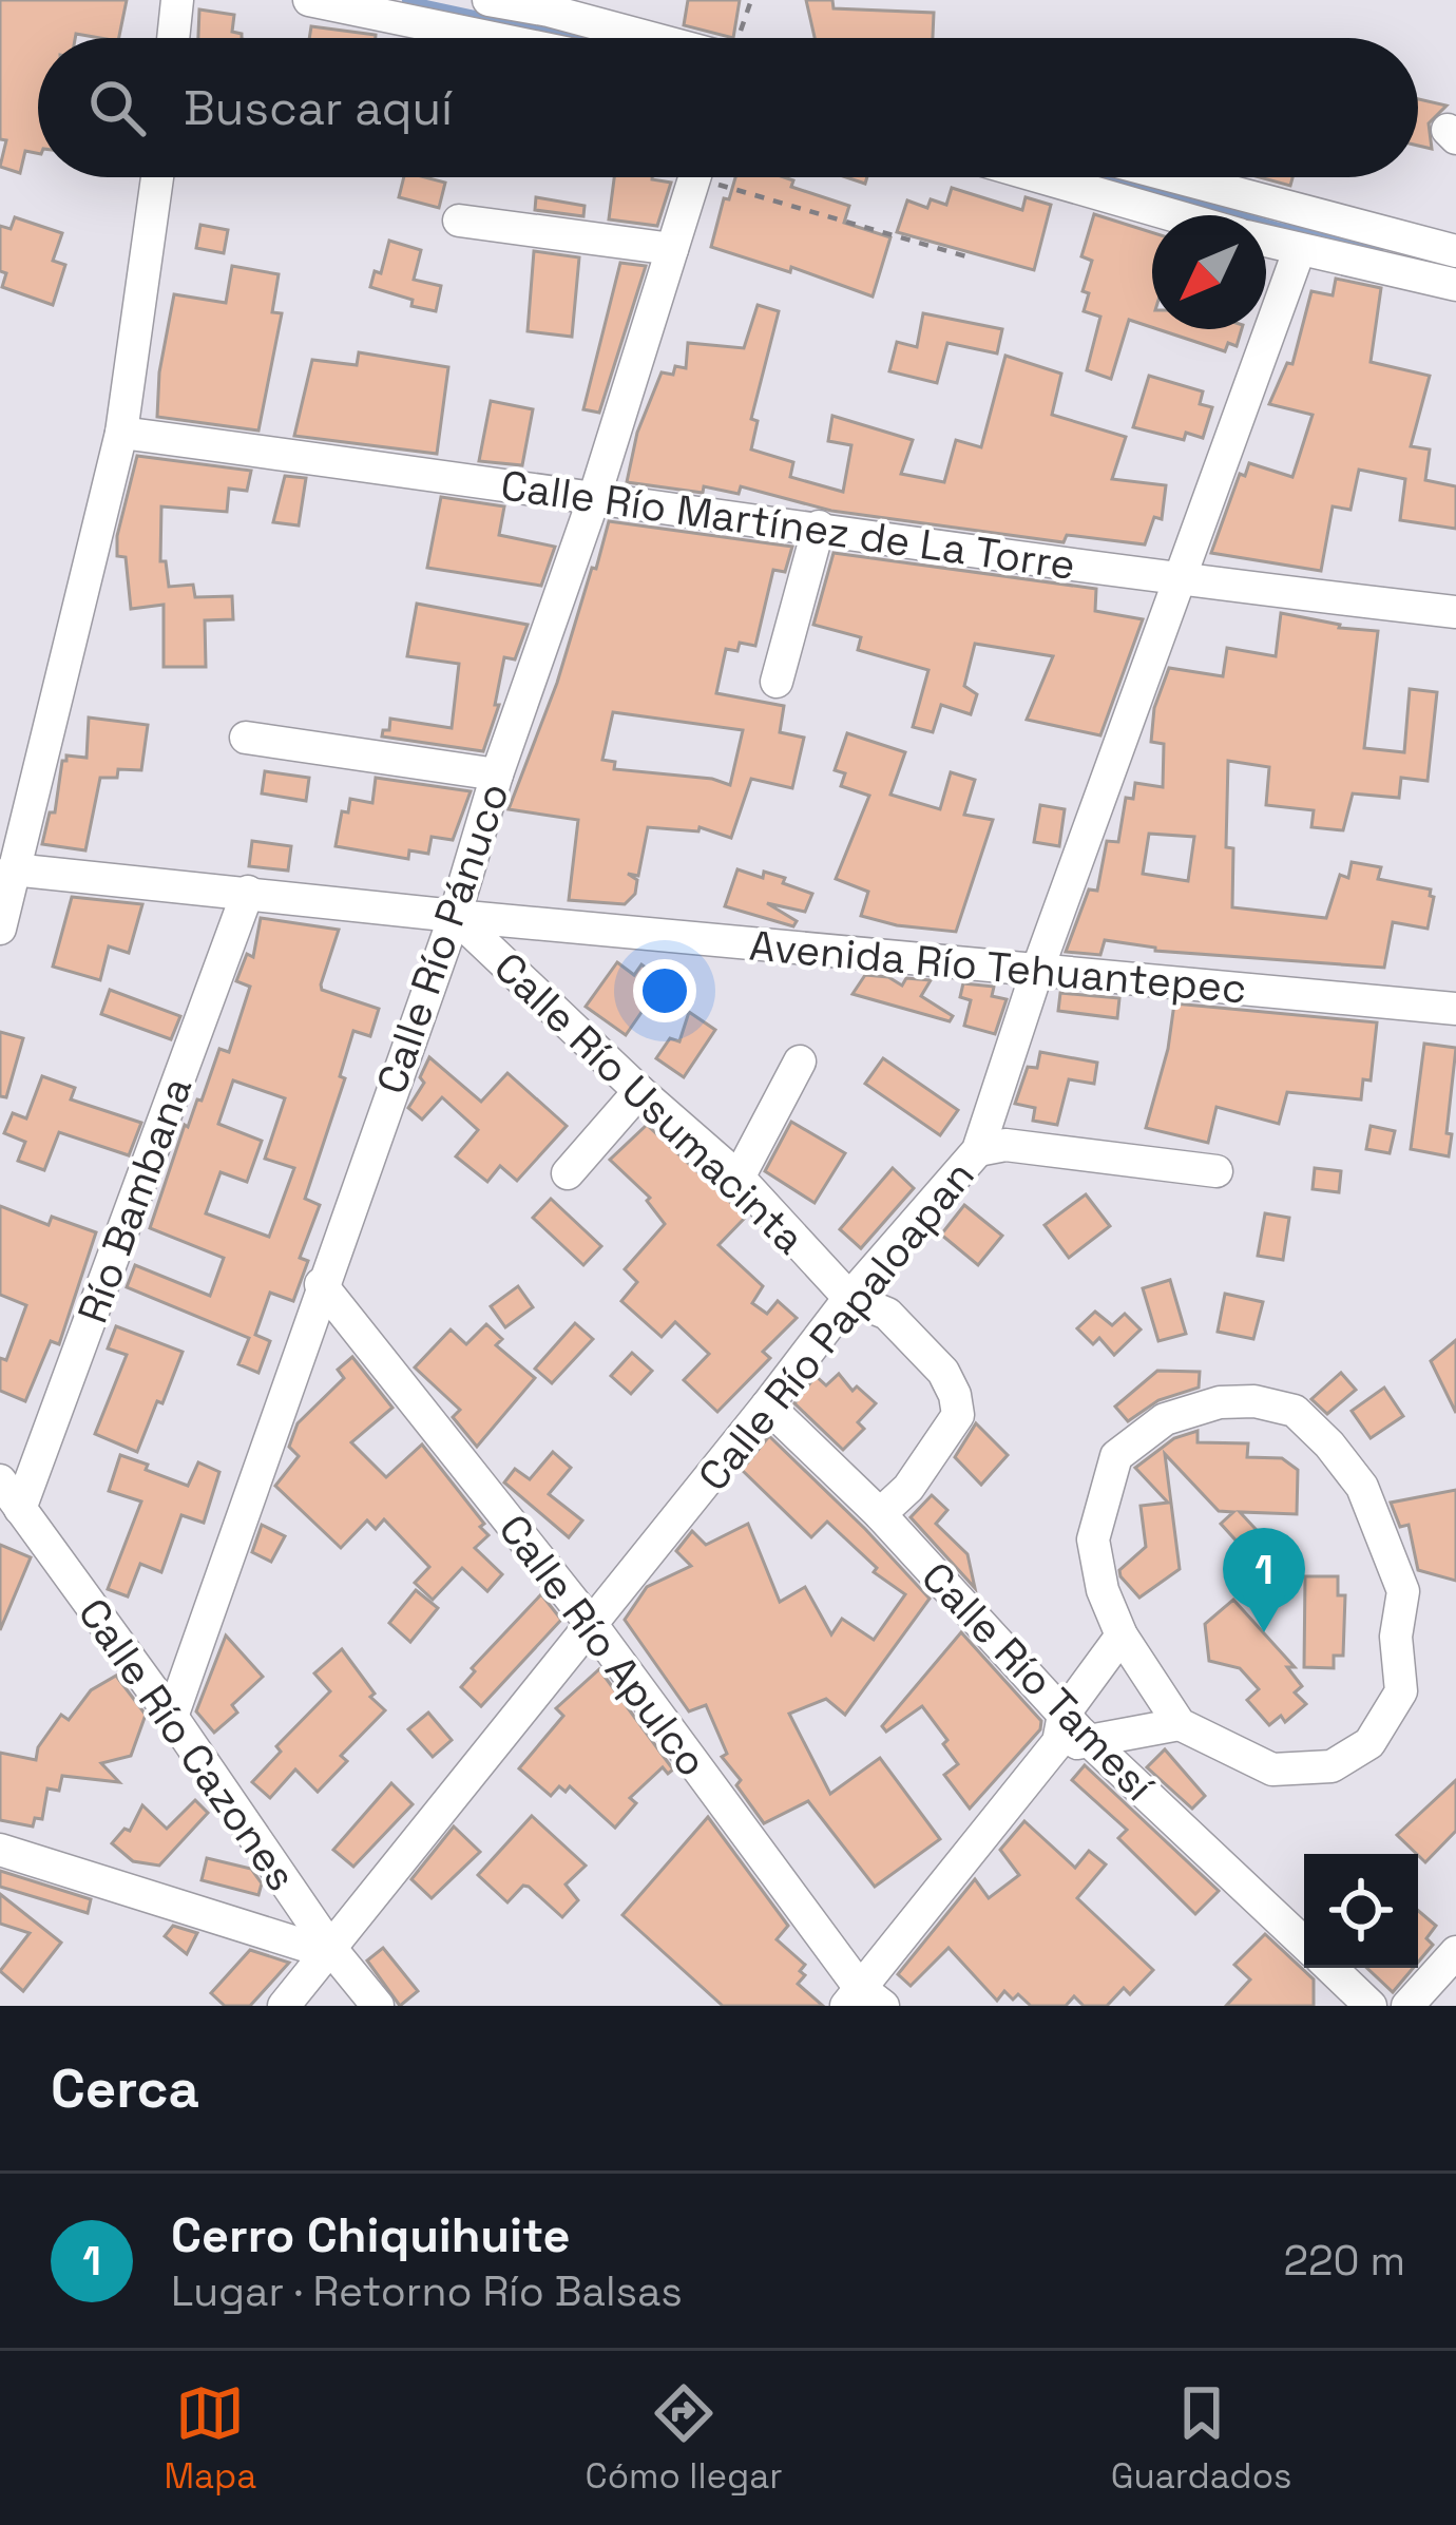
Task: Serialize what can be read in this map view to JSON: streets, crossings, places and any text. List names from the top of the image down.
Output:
{
  "streets": {
    "street": [
      "Calle Río Martínez de La Torre",
      "Calle Río Pánuco",
      "Avenida Río Tehuantepec",
      "Calle Río Usumacinta",
      "Río Bambana",
      "Calle Río Papaloapan",
      "Calle Río Apulco",
      "Calle Río Tamesí",
      "Calle Río Cazones"
    ]
  },
  "crossings": [
    ["Calle Río Martínez de La Torre", "Calle Río Pánuco"],
    ["Calle Río Martínez de La Torre", "Calle Río Papaloapan"],
    ["Calle Río Pánuco", "Avenida Río Tehuantepec"],
    ["Calle Río Pánuco", "Calle Río Usumacinta"],
    ["Calle Río Pánuco", "Calle Río Apulco"],
    ["Calle Río Pánuco", "Calle Río Cazones"],
    ["Avenida Río Tehuantepec", "Calle Río Usumacinta"],
    ["Avenida Río Tehuantepec", "Río Bambana"],
    ["Avenida Río Tehuantepec", "Calle Río Papaloapan"],
    ["Calle Río Usumacinta", "Calle Río Papaloapan"],
    ["Calle Río Usumacinta", "Calle Río Tamesí"],
    ["Río Bambana", "Calle Río Cazones"],
    ["Calle Río Papaloapan", "Calle Río Apulco"],
    ["Calle Río Papaloapan", "Calle Río Tamesí"],
    ["Calle Río Papaloapan", "Calle Río Cazones"]
  ],
  "north": "bottom left",
  "page": {
    "search": "Buscar aquí",
    "pins": "1",
    "heading": "Cerca",
    "list": [
      {
        "mark": "1",
        "name": "Cerro Chiquihuite",
        "note": "Lugar · Retorno Río Balsas",
        "value": "220 m"
      }
    ],
    "nav": ["Mapa", "Cómo llegar", "Guardados"]
  }
}
